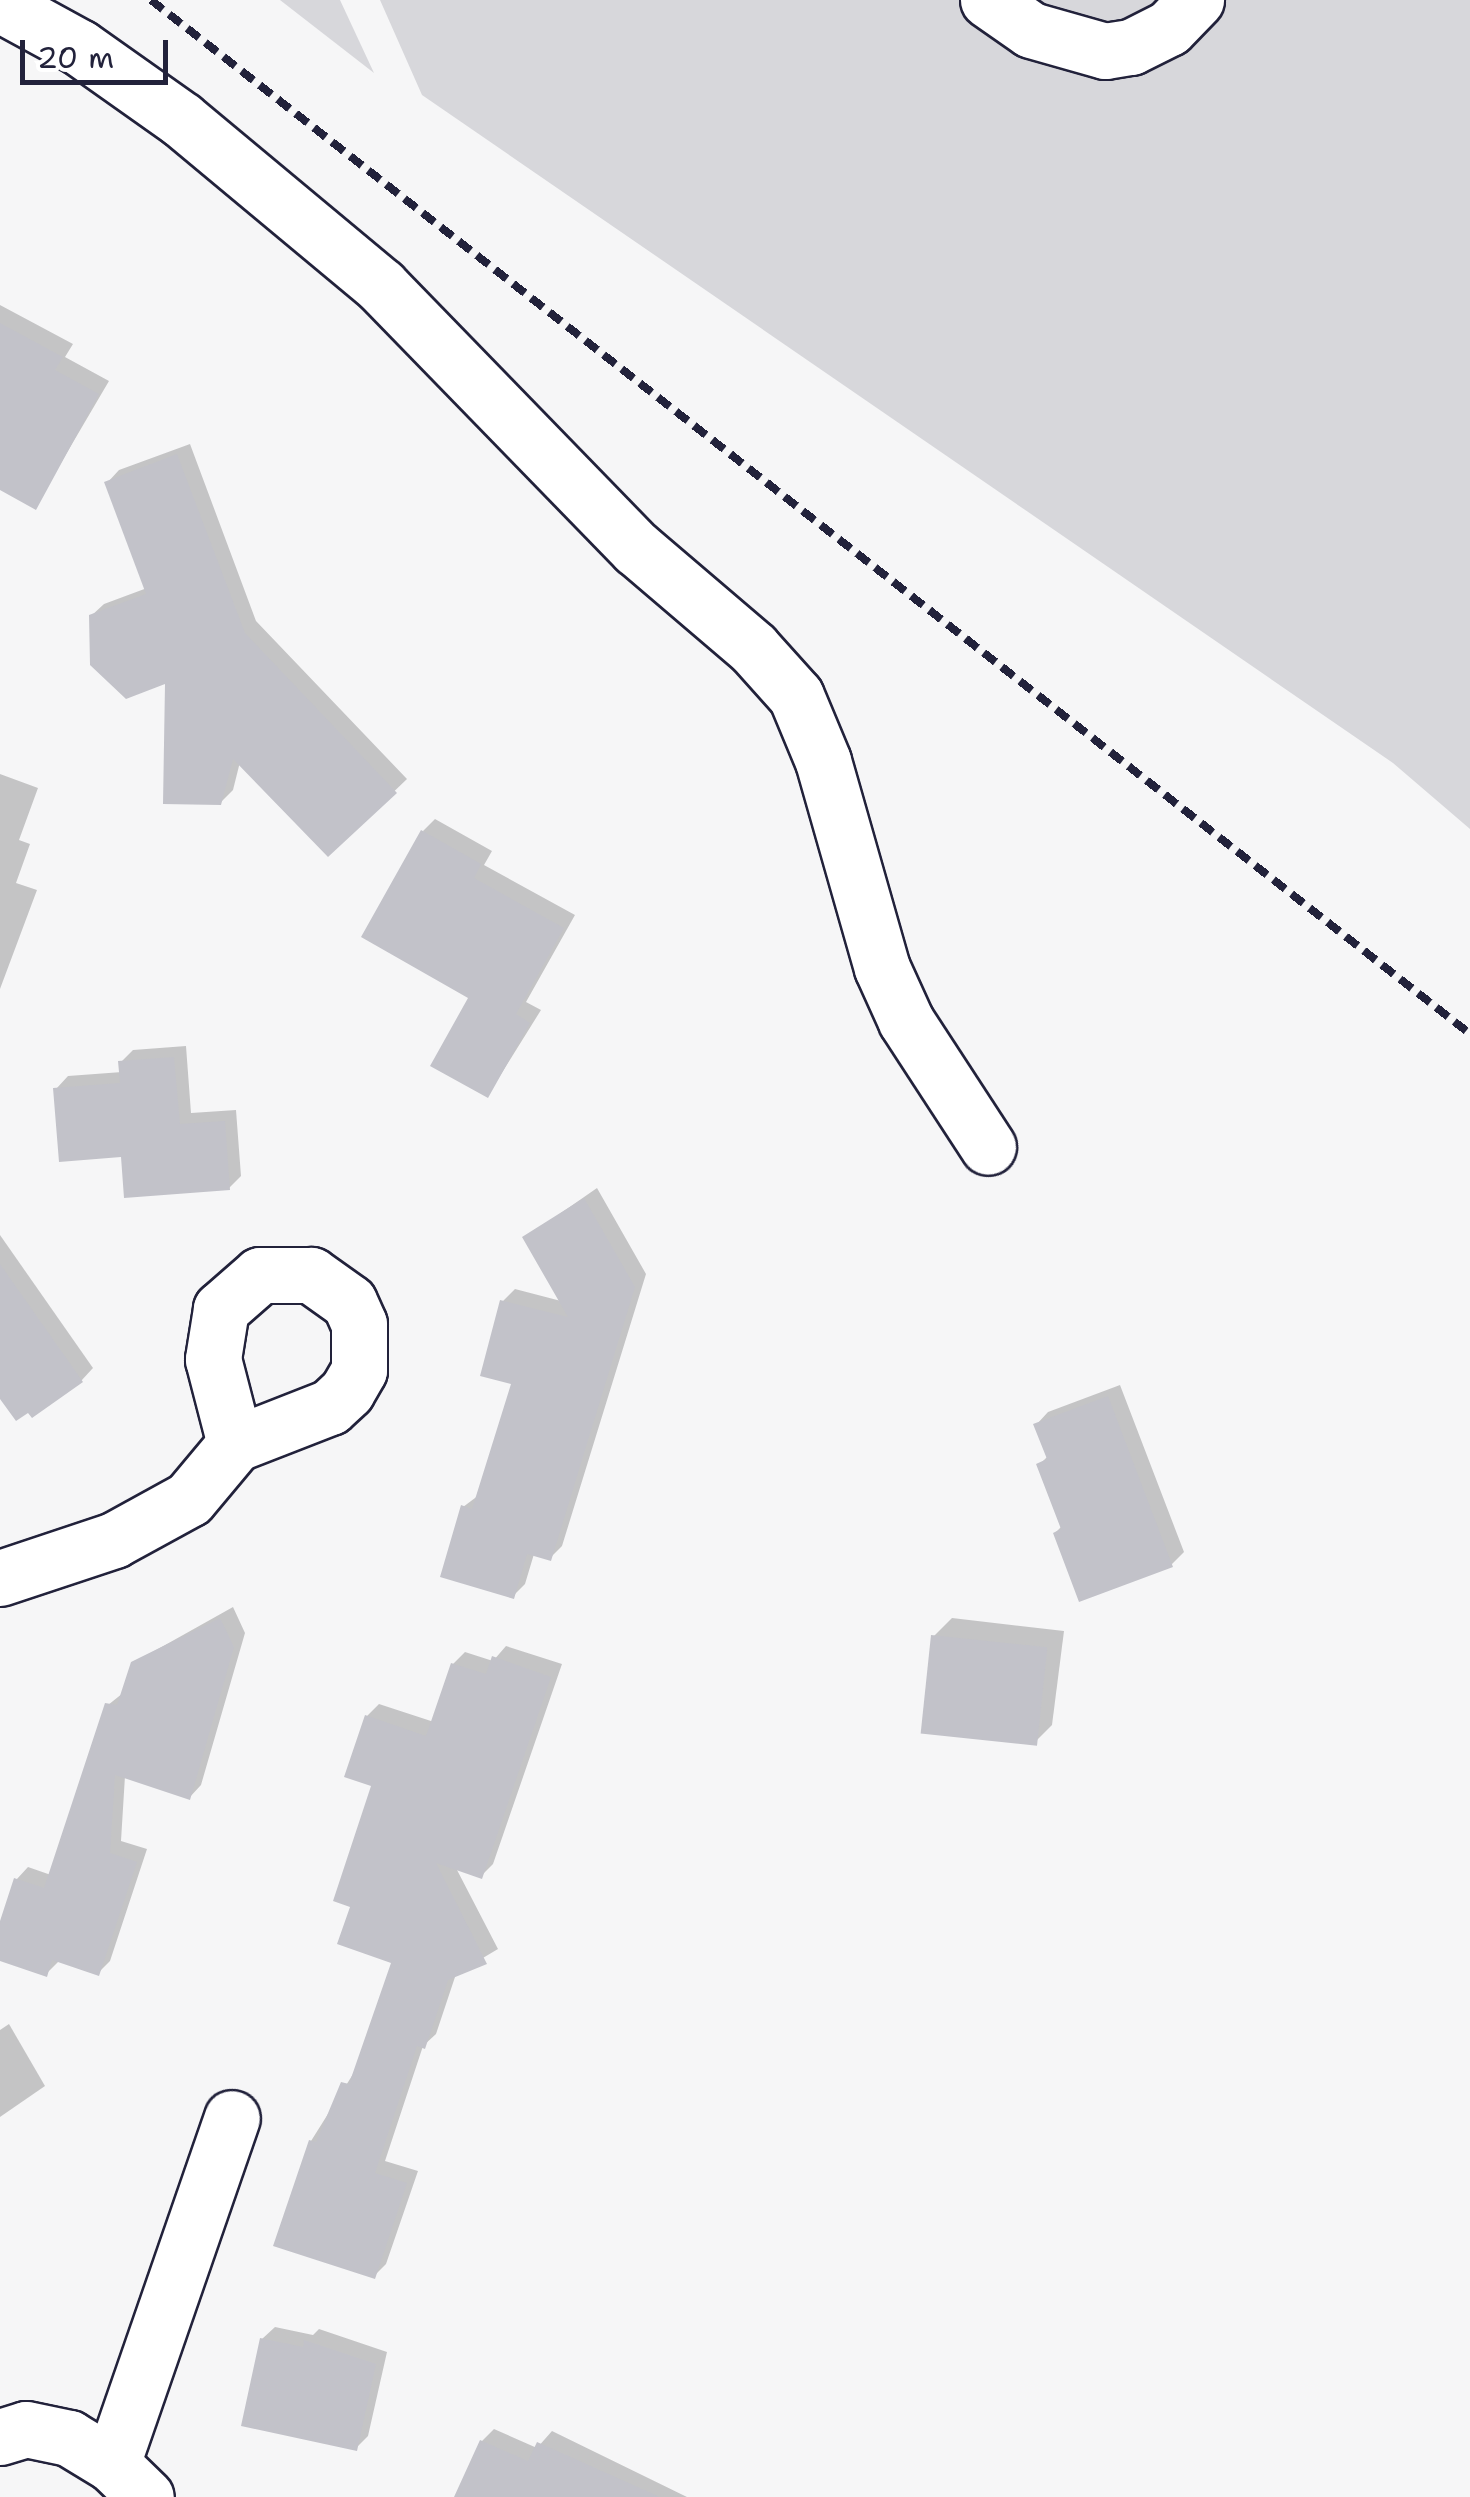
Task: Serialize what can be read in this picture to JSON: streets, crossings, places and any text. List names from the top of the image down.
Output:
{
  "scale_bar": "20 m"
}
